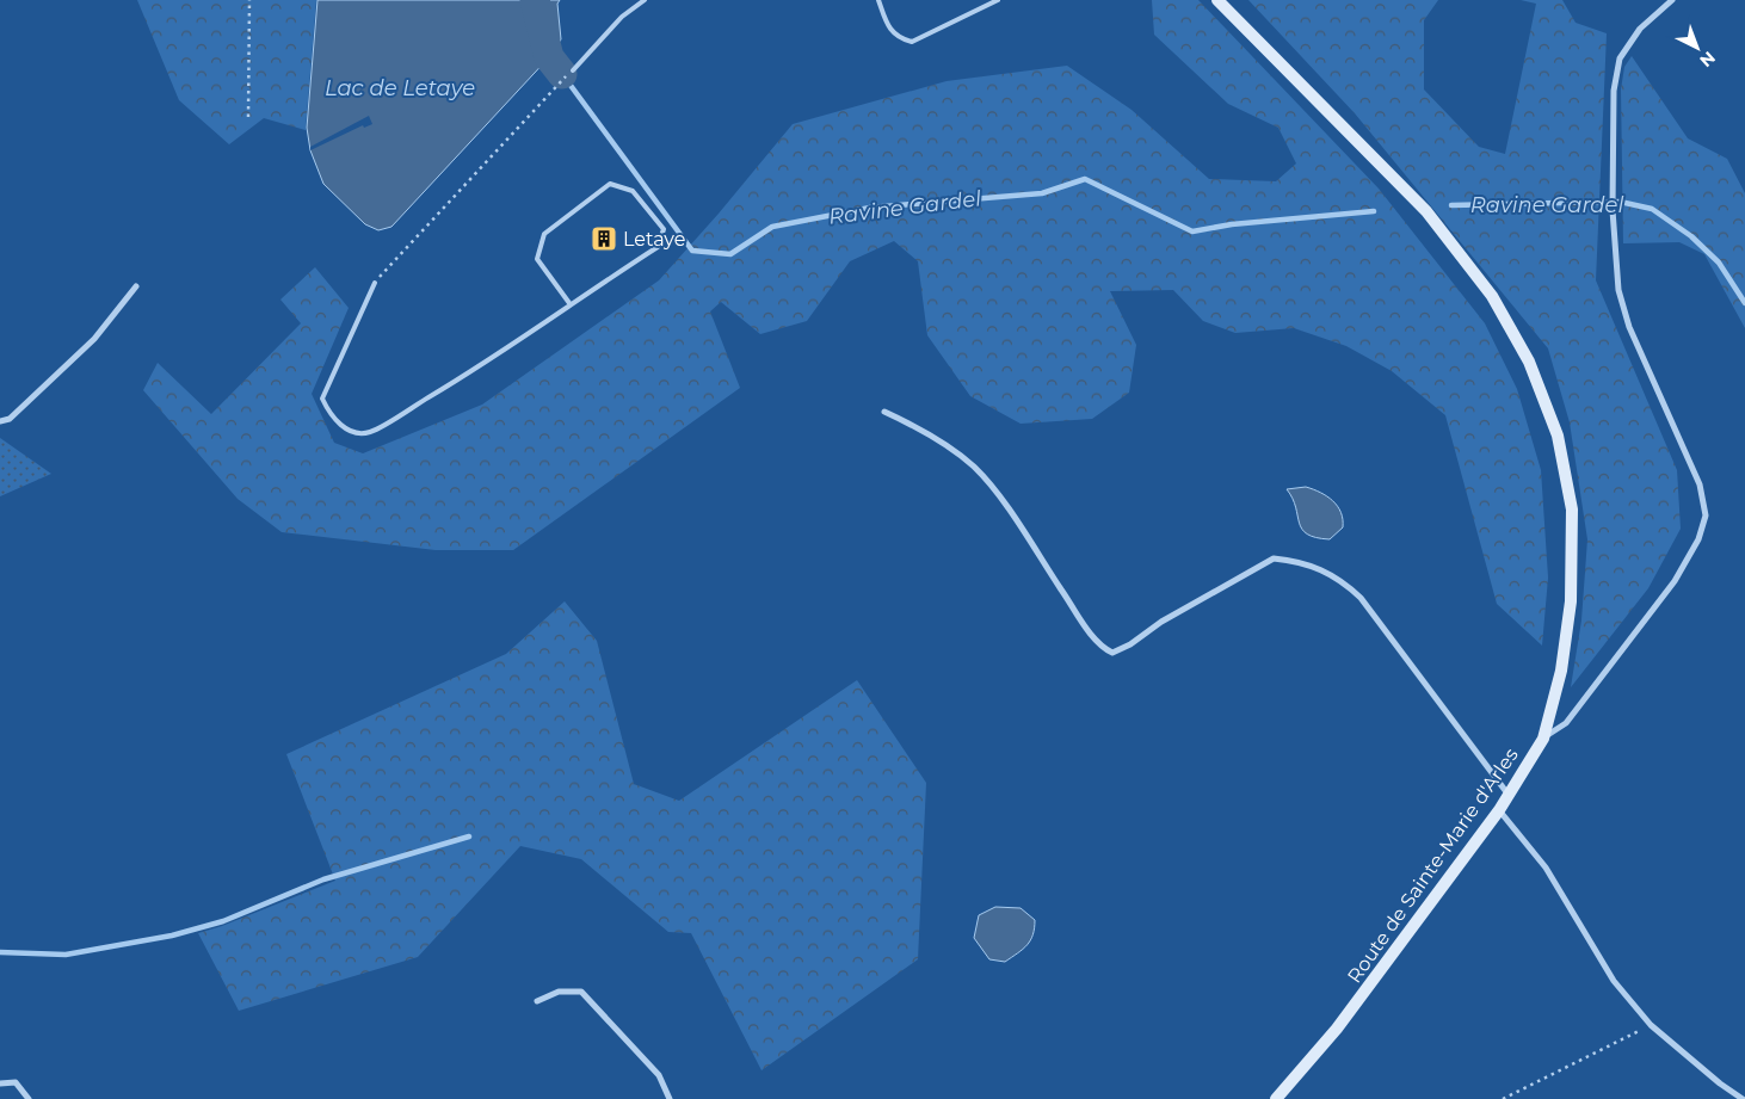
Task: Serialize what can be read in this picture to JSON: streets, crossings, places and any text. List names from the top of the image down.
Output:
{
  "streets": {
    "main road": ["Route de Sainte-Marie d'Arles"]
  },
  "water": ["Lac de Letaye", "Ravine Gardel"],
  "places": {
    "building": ["Letaye"]
  },
  "north": "bottom right"
}
